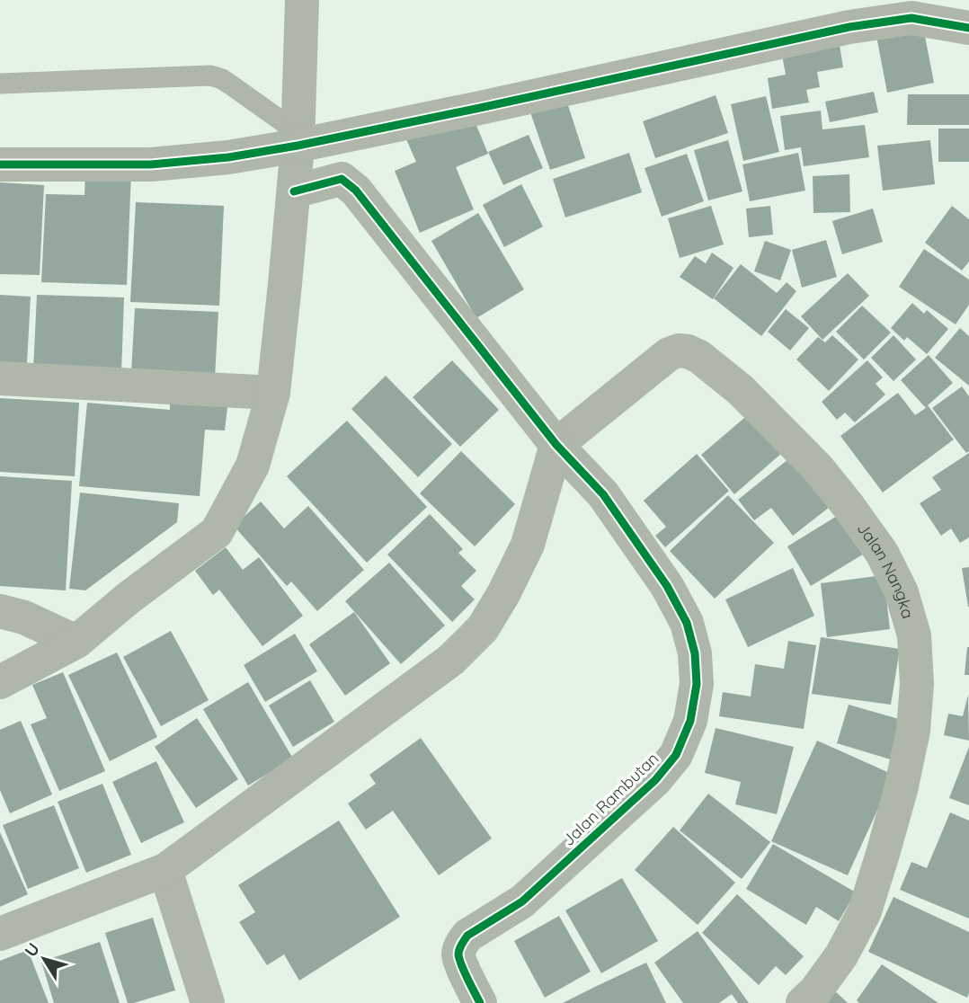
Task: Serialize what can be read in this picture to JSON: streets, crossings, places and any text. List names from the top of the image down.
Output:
{
  "streets": {
    "street": ["Jalan Nangka", "Jalan Rambutan"]
  },
  "crossings": [
    ["Jalan Nangka", "Jalan Rambutan"]
  ],
  "north": "top left"
}
